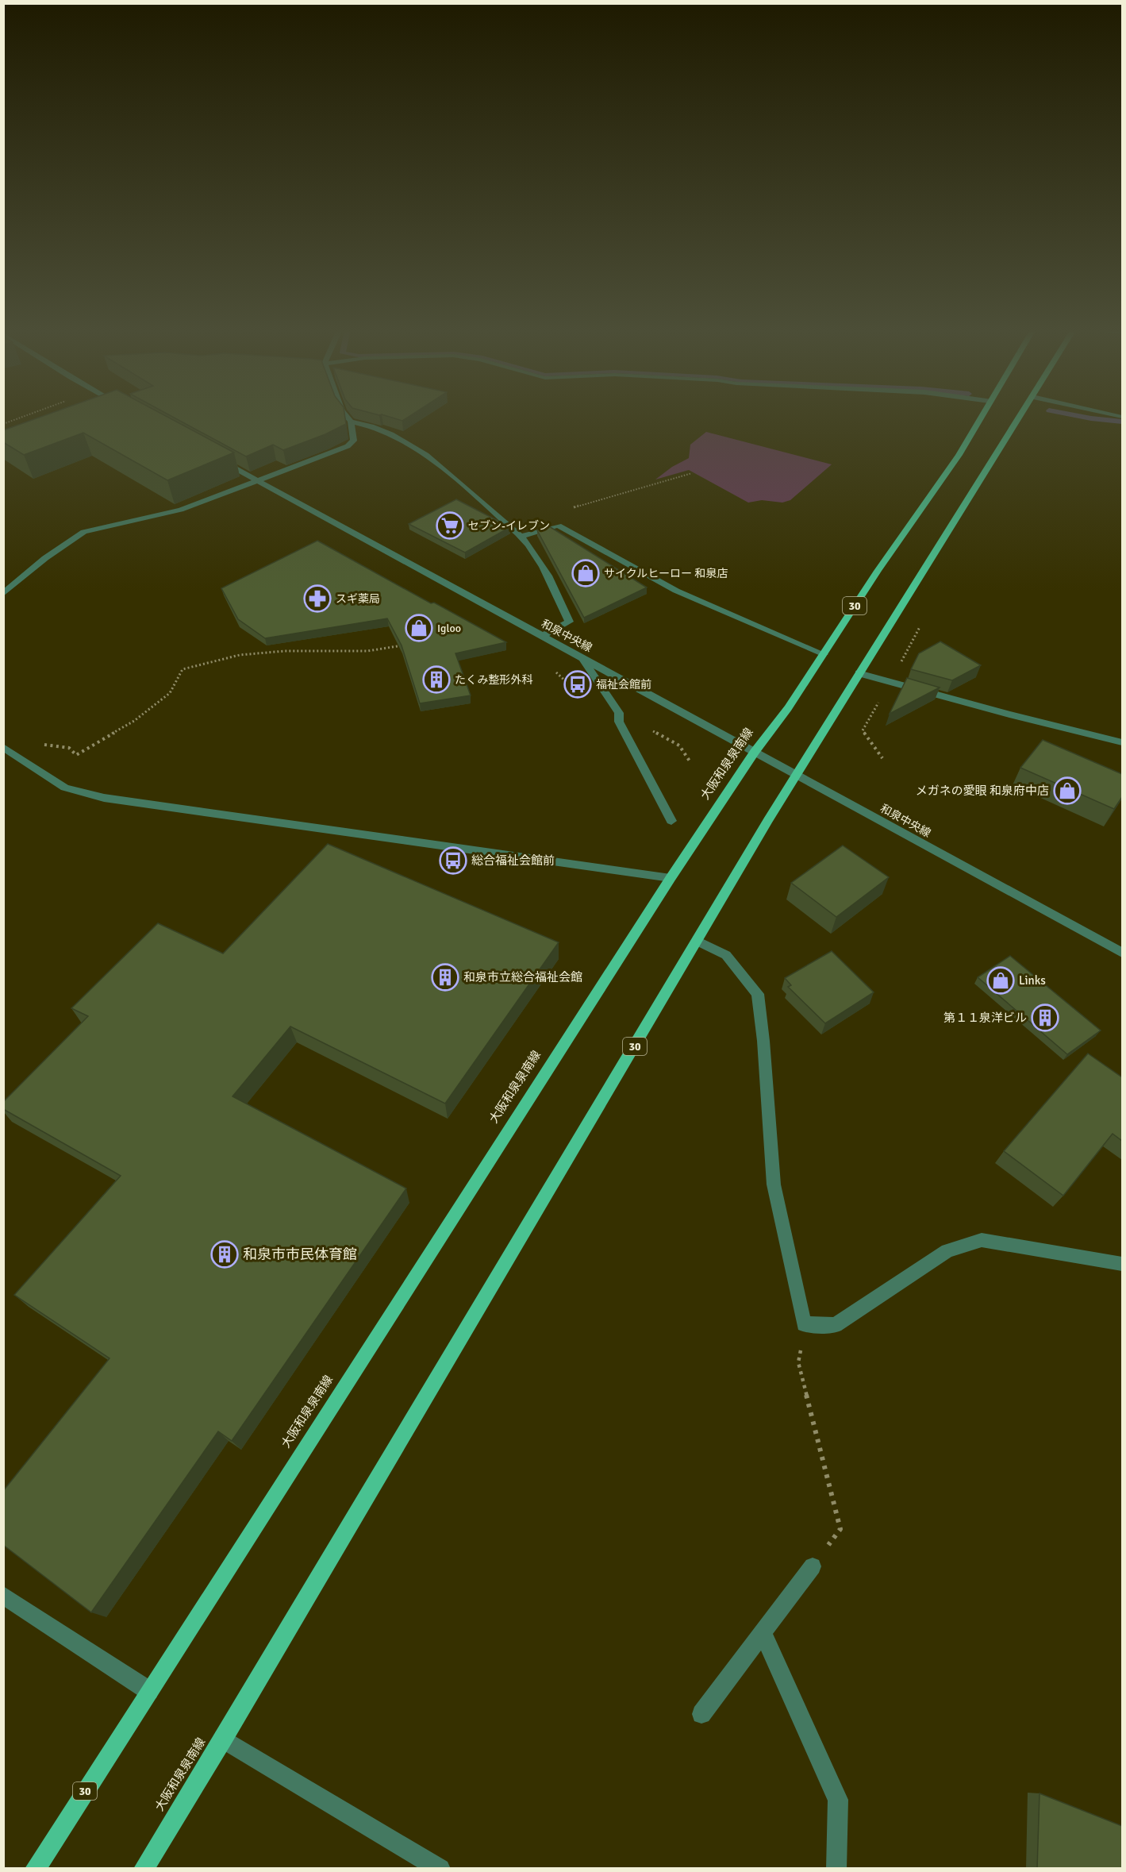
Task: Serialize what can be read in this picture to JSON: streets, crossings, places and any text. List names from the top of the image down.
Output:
{
  "streets": {
    "main road": ["30", "大阪和泉泉南線"],
    "street": ["和泉中央線"]
  },
  "crossings": [
    ["和泉中央線", "大阪和泉泉南線"]
  ],
  "places": {
    "supermarket": ["セブン-イレブン"],
    "shop": [
      "サイクルヒーロー 和泉店",
      "Igloo",
      "メガネの愛眼 和泉府中店",
      "Links"
    ],
    "pharmacy": ["スギ薬局"],
    "building": [
      "たくみ整形外科",
      "和泉市立総合福祉会館",
      "第１１泉洋ビル",
      "和泉市市民体育館"
    ],
    "bus stop": ["福祉会館前", "総合福祉会館前"]
  }
}
